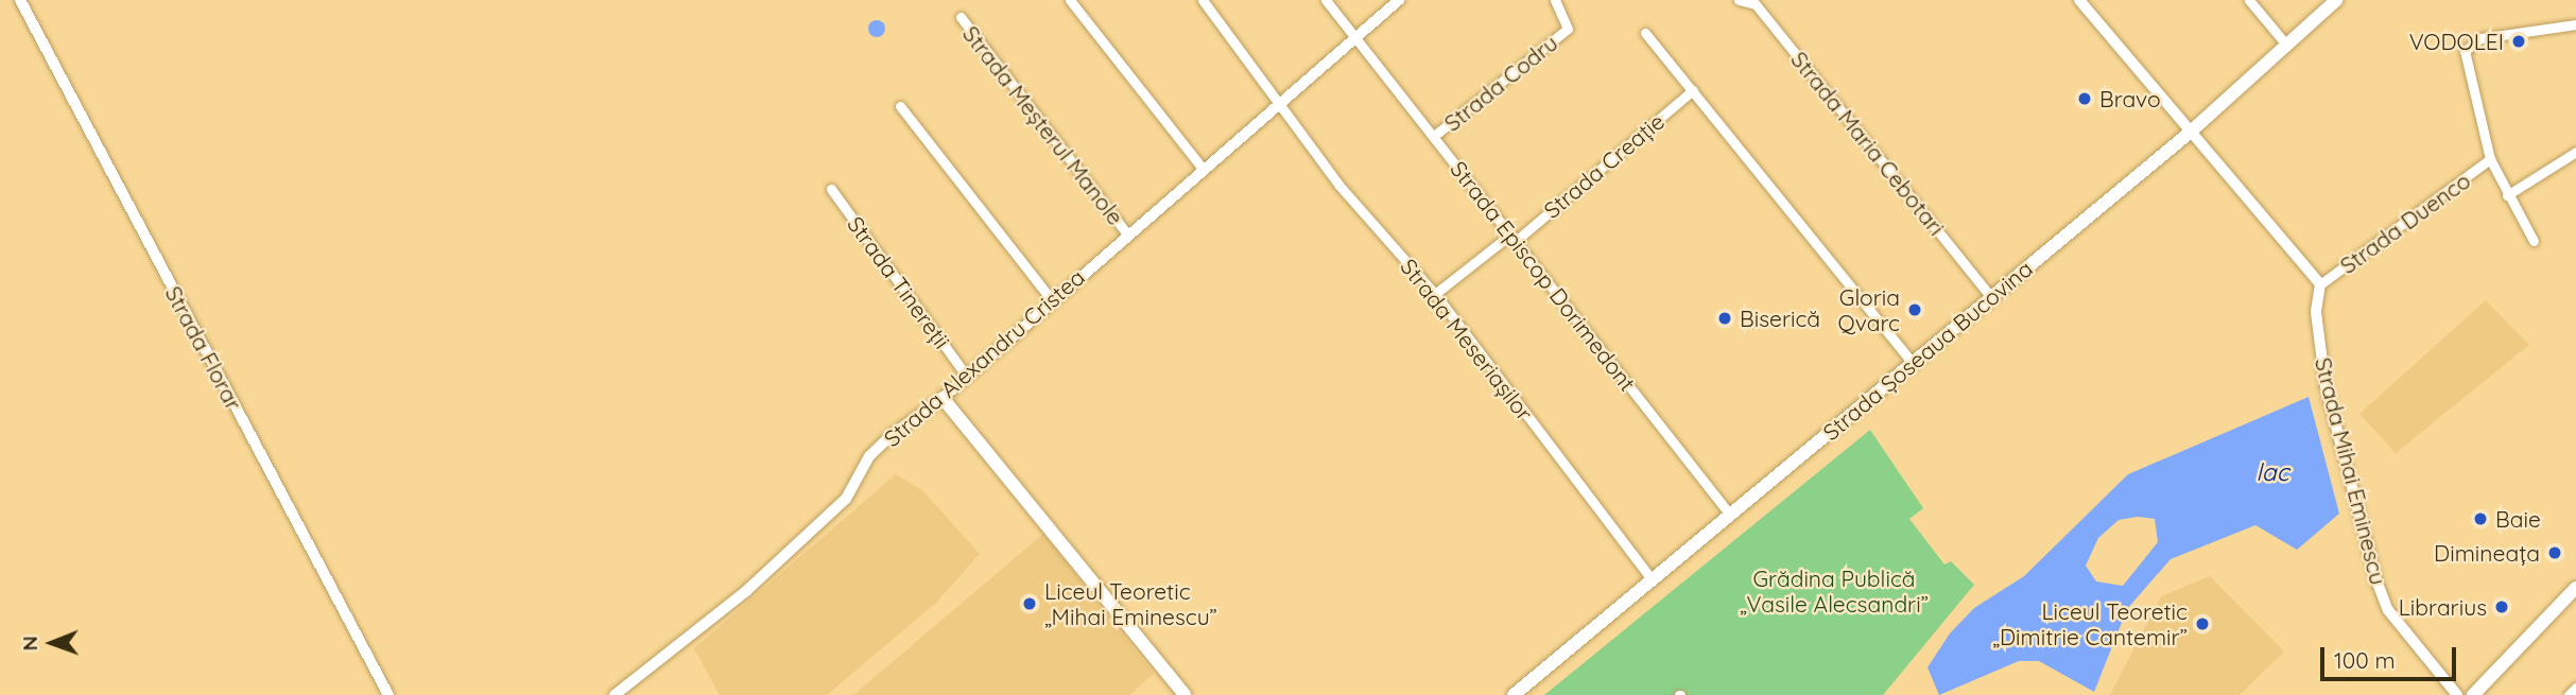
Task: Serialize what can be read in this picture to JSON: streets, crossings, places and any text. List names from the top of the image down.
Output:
{
  "streets": {
    "main road": ["Strada Șoseaua Bucovina"],
    "street": [
      "Strada Codru",
      "Strada Meșterul Manole",
      "Strada Maria Cebotari",
      "Strada Creație",
      "Strada Duenco",
      "Strada Episcop Dorimedont",
      "Strada Tinereții",
      "Strada Meseriașilor",
      "Strada Florar",
      "Strada Alexandru Cristea",
      "Strada Mihai Eminescu"
    ]
  },
  "crossings": [
    ["Strada Codru", "Strada Episcop Dorimedont"],
    ["Strada Meșterul Manole", "Strada Alexandru Cristea"],
    ["Strada Maria Cebotari", "Strada Șoseaua Bucovina"],
    ["Strada Creație", "Strada Episcop Dorimedont"],
    ["Strada Creație", "Strada Meseriașilor"],
    ["Strada Duenco", "Strada Mihai Eminescu"],
    ["Strada Episcop Dorimedont", "Strada Șoseaua Bucovina"],
    ["Strada Episcop Dorimedont", "Strada Alexandru Cristea"],
    ["Strada Tinereții", "Strada Alexandru Cristea"],
    ["Strada Meseriașilor", "Strada Șoseaua Bucovina"],
    ["Strada Meseriașilor", "Strada Alexandru Cristea"]
  ],
  "water": ["lac"],
  "parks": ["Grădina Publică „Vasile Alecsandri”"],
  "places": [
    "VODOLEI",
    "Bravo",
    "Gloria Qvarc",
    "Biserică",
    "Baie",
    "Dimineața",
    "Liceul Teoretic „Mihai Eminescu”",
    "Librarius",
    "Liceul Teoretic „Dimitrie Cantemir”"
  ],
  "scale_bar": "100 m",
  "north": "left"
}
